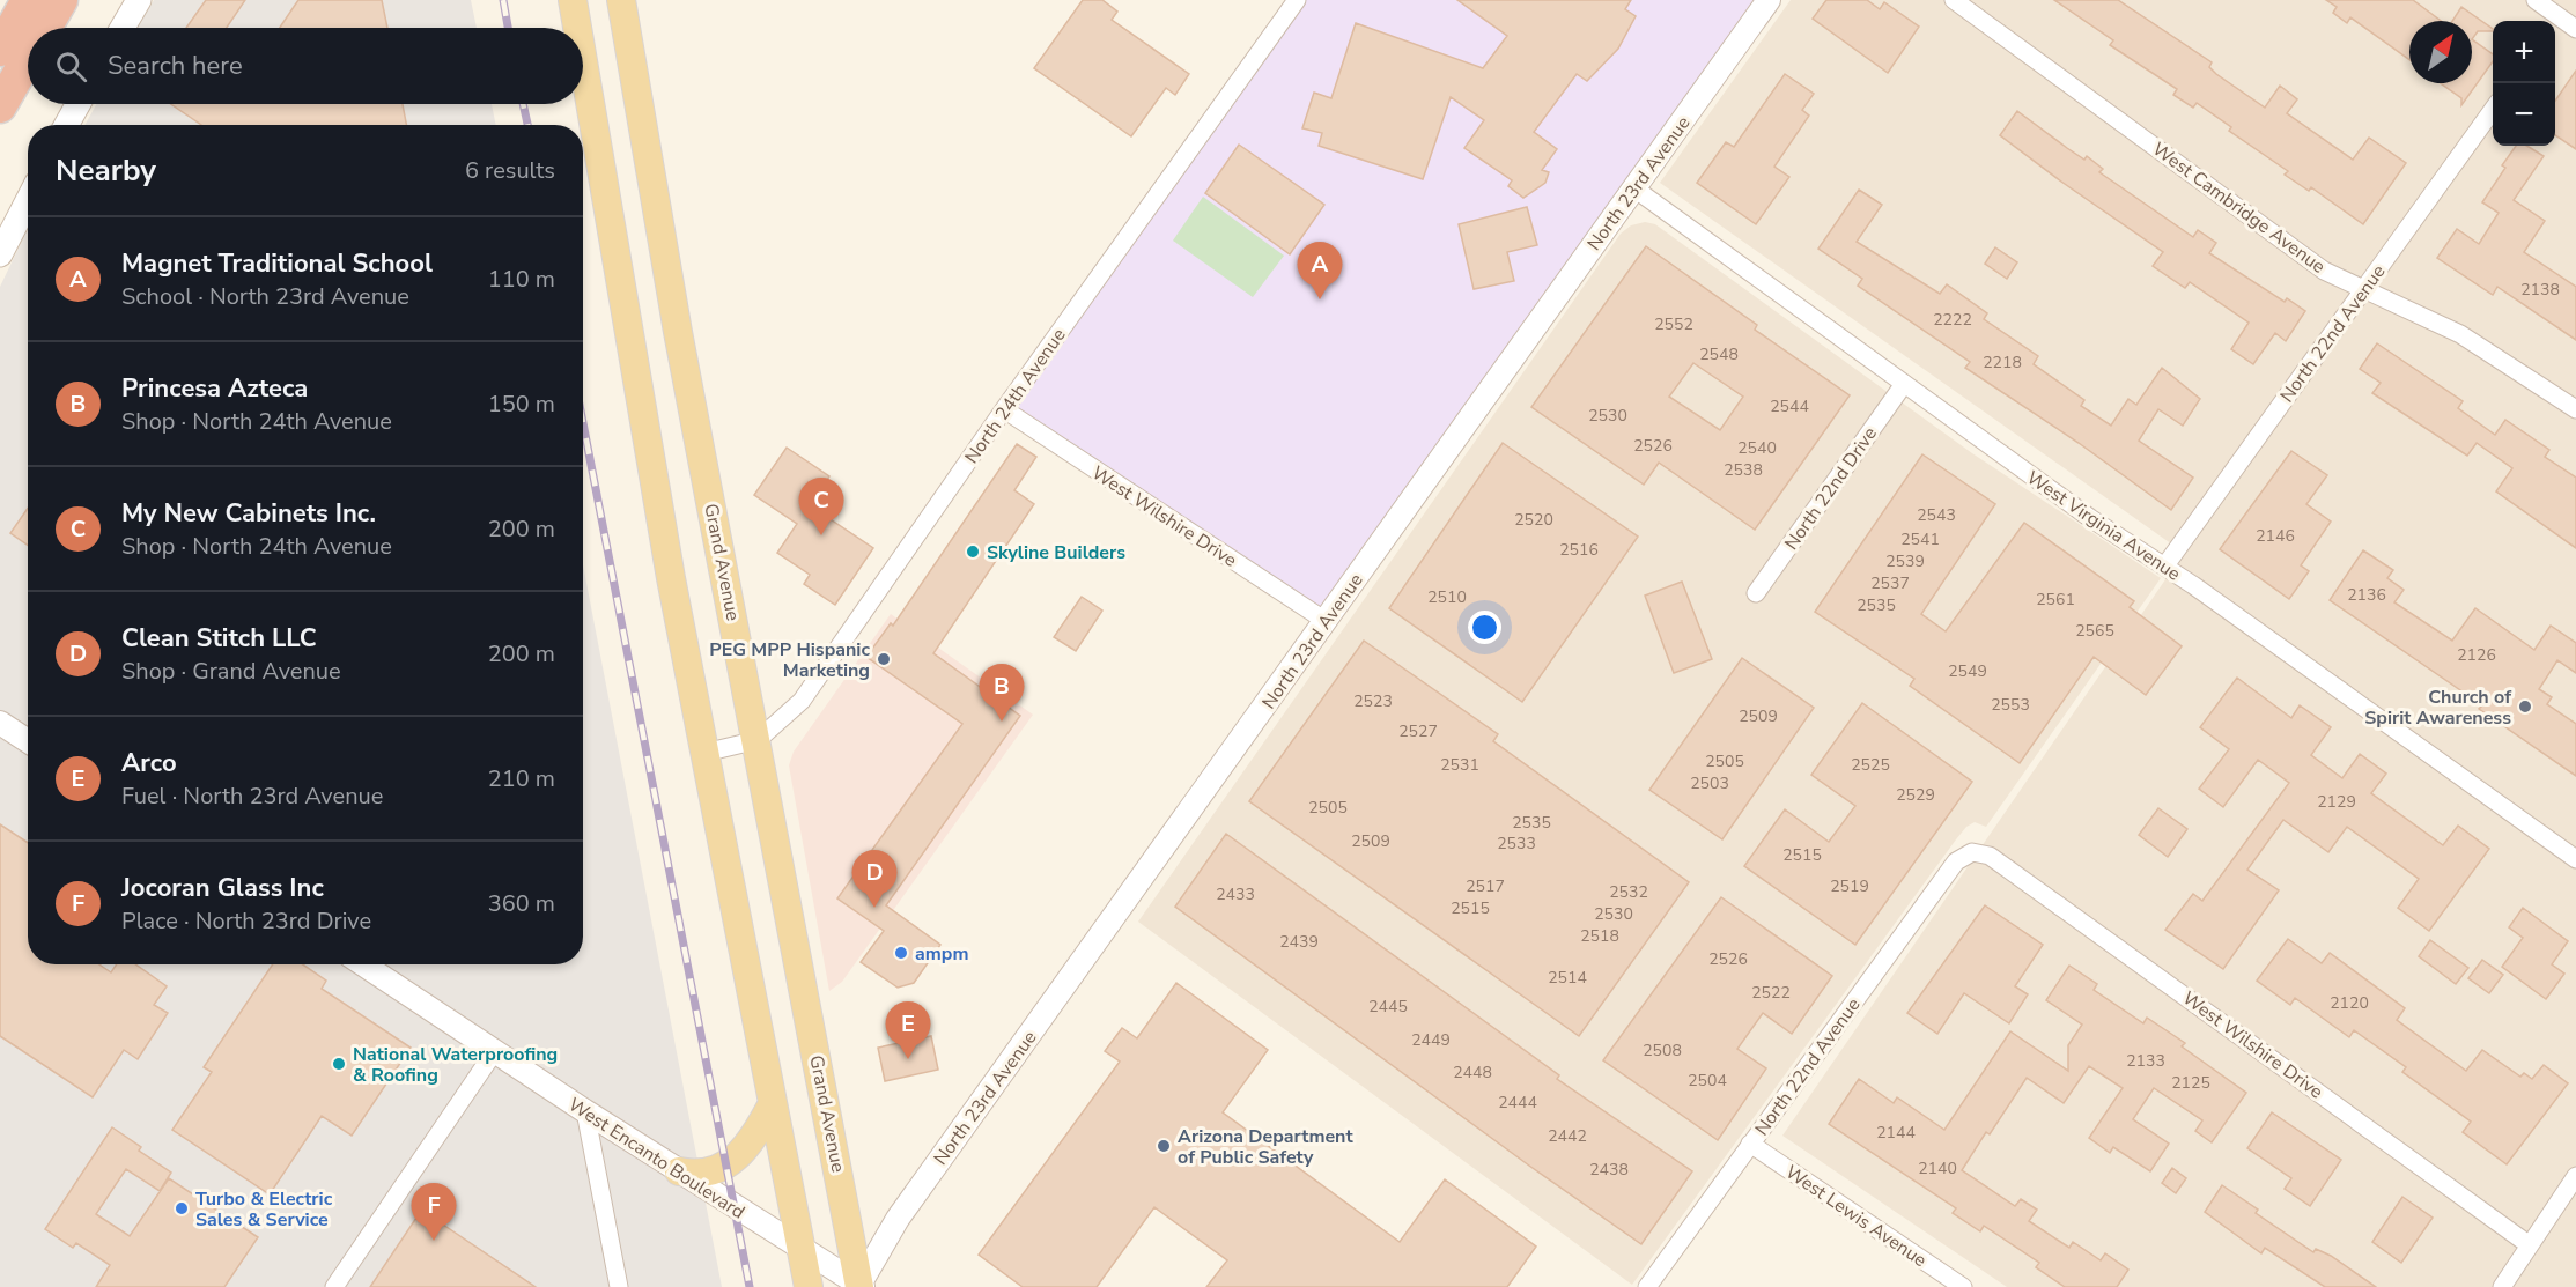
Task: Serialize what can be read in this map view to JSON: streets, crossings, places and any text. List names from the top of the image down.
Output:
{
  "streets": {
    "main road": ["Grand Avenue"],
    "street": [
      "North 23rd Avenue",
      "West Cambridge Avenue",
      "North 22nd Avenue",
      "North 24th Avenue",
      "North 22nd Drive",
      "West Wilshire Drive",
      "West Virginia Avenue",
      "West Encanto Boulevard",
      "West Lewis Avenue"
    ]
  },
  "crossings": [
    ["North 23rd Avenue", "West Wilshire Drive"],
    ["North 23rd Avenue", "West Virginia Avenue"],
    ["North 23rd Avenue", "Grand Avenue"],
    ["North 23rd Avenue", "West Encanto Boulevard"],
    ["West Cambridge Avenue", "North 22nd Avenue"],
    ["North 22nd Avenue", "West Wilshire Drive"],
    ["North 22nd Avenue", "West Virginia Avenue"],
    ["North 22nd Avenue", "West Lewis Avenue"],
    ["North 24th Avenue", "West Wilshire Drive"],
    ["North 24th Avenue", "Grand Avenue"],
    ["North 22nd Drive", "West Virginia Avenue"],
    ["Grand Avenue", "West Encanto Boulevard"]
  ],
  "places": [
    "Skyline Builders",
    "PEG MPP Hispanic Marketing",
    "Church of Spirit Awareness",
    "ampm",
    "National Waterproofing & Roofing",
    "Arizona Department of Public Safety",
    "Turbo & Electric Sales & Service"
  ],
  "house_numbers": [
    "2138",
    "2222",
    "2552",
    "2548",
    "2218",
    "2544",
    "2530",
    "2526",
    "2540",
    "2538",
    "2543",
    "2520",
    "2146",
    "2541",
    "2516",
    "2539",
    "2537",
    "2136",
    "2510",
    "2561",
    "2535",
    "2565",
    "2126",
    "2549",
    "2523",
    "2553",
    "2509",
    "2527",
    "2505",
    "2531",
    "2525",
    "2503",
    "2529",
    "2129",
    "2505",
    "2535",
    "2509",
    "2533",
    "2515",
    "2517",
    "2519",
    "2532",
    "2433",
    "2515",
    "2530",
    "2518",
    "2439",
    "2526",
    "2514",
    "2522",
    "2120",
    "2445",
    "2449",
    "2508",
    "2133",
    "2448",
    "2504",
    "2125",
    "2444",
    "2144",
    "2442",
    "2140",
    "2438"
  ],
  "north": "top right",
  "page": {
    "map_buttons": ["+", "−"],
    "search": "Search here",
    "heading": ["Nearby", "6 results"],
    "list": [
      {
        "mark": "A",
        "name": "Magnet Traditional School",
        "note": "School · North 23rd Avenue",
        "value": "110 m"
      },
      {
        "mark": "B",
        "name": "Princesa Azteca",
        "note": "Shop · North 24th Avenue",
        "value": "150 m"
      },
      {
        "mark": "C",
        "name": "My New Cabinets Inc.",
        "note": "Shop · North 24th Avenue",
        "value": "200 m"
      },
      {
        "mark": "D",
        "name": "Clean Stitch LLC",
        "note": "Shop · Grand Avenue",
        "value": "200 m"
      },
      {
        "mark": "E",
        "name": "Arco",
        "note": "Fuel · North 23rd Avenue",
        "value": "210 m"
      },
      {
        "mark": "F",
        "name": "Jocoran Glass Inc",
        "note": "Place · North 23rd Drive",
        "value": "360 m"
      }
    ],
    "pins": [
      "A",
      "C",
      "B",
      "D",
      "E",
      "F"
    ]
  }
}
